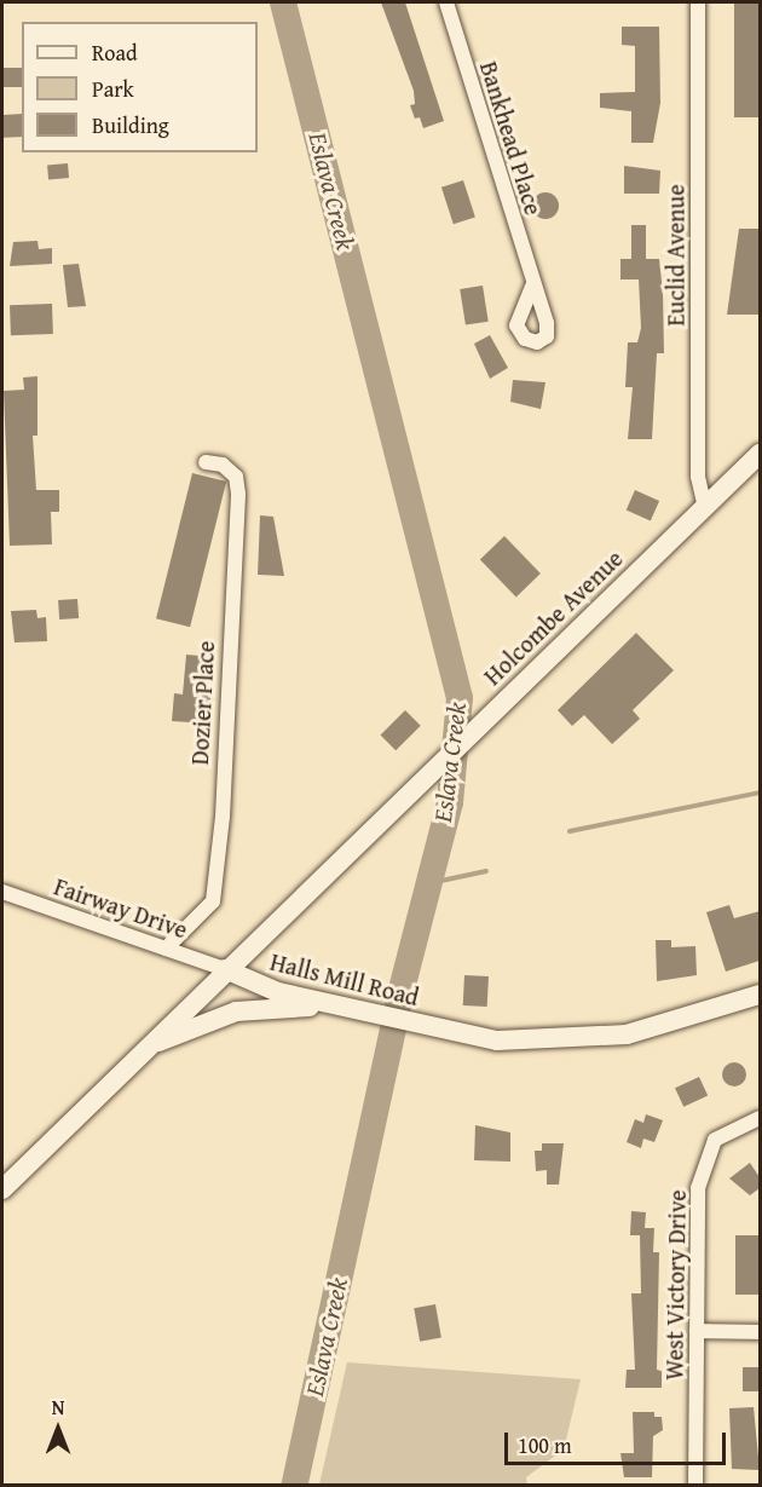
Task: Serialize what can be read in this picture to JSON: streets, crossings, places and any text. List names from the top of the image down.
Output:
{
  "streets": {
    "street": [
      "Bankhead Place",
      "Euclid Avenue",
      "Holcombe Avenue",
      "Dozier Place",
      "Fairway Drive",
      "Halls Mill Road",
      "West Victory Drive"
    ]
  },
  "crossings": [
    ["Euclid Avenue", "Holcombe Avenue"],
    ["Holcombe Avenue", "Fairway Drive"],
    ["Holcombe Avenue", "Halls Mill Road"],
    ["Dozier Place", "Fairway Drive"],
    ["Fairway Drive", "Halls Mill Road"]
  ],
  "water": ["Eslava Creek"],
  "legend": ["Road", "Park", "Building"],
  "scale_bar": "100 m",
  "north": "top"
}
